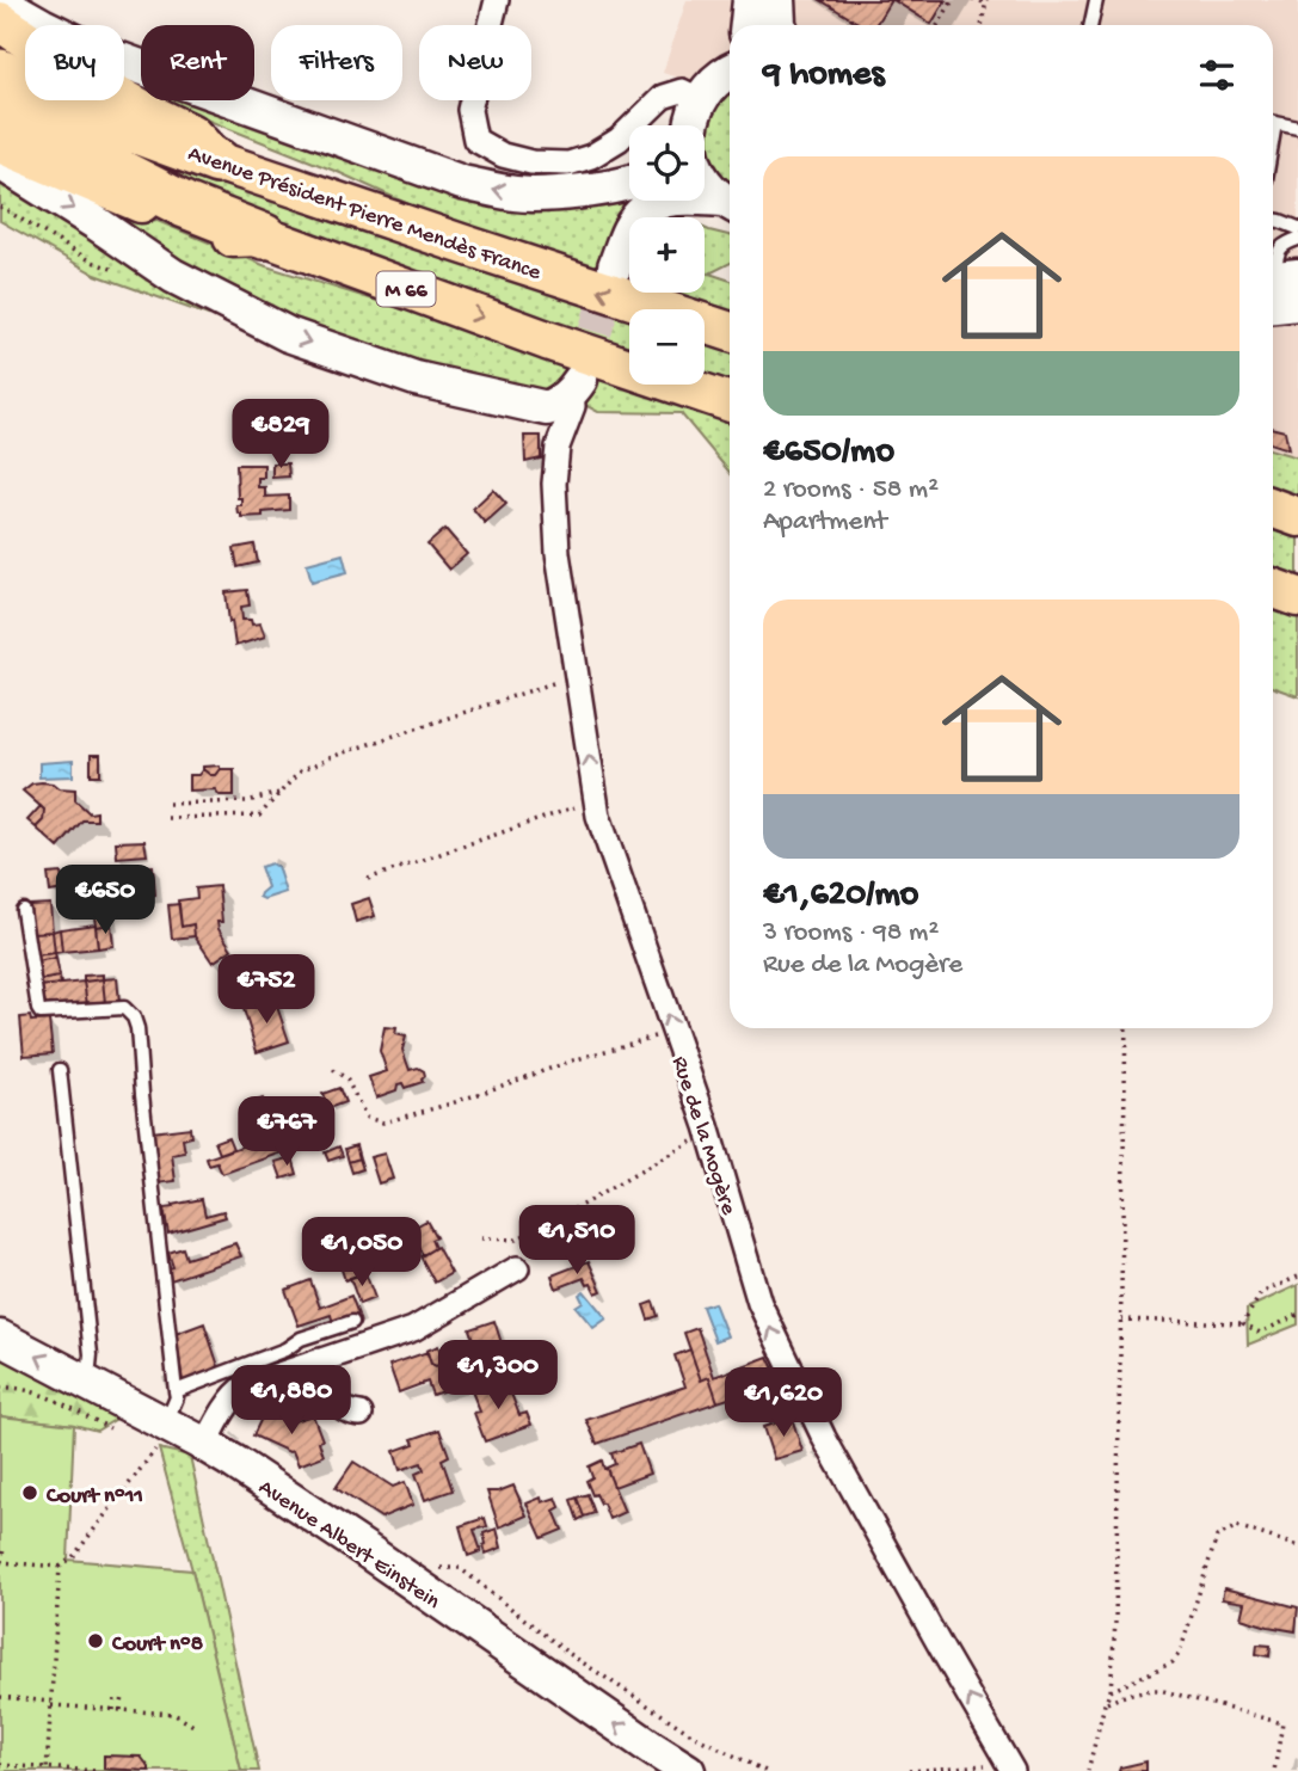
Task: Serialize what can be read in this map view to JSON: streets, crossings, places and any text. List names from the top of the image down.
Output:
{
  "streets": {
    "highway": ["Avenue Président Pierre Mendès France", "M 66"],
    "main road": ["Avenue Albert Einstein"],
    "street": ["Rue de la Mogère"]
  },
  "one_way": ["Avenue Président Pierre Mendès France", "Rue de la Mogère", "Avenue Albert Einstein"],
  "places": ["Court n°11", "Court n°8"],
  "page": {
    "chip": [
      "Buy",
      "Rent",
      "Filters",
      "New"
    ],
    "heading": "9 homes",
    "map_buttons": ["+", "−"],
    "list": [
      {
        "name": "€650/mo",
        "note": "2 rooms · 58 m² · Apartment"
      },
      {
        "name": "€1,620/mo",
        "note": "3 rooms · 98 m² · Rue de la Mogère"
      }
    ],
    "price": [
      "€829",
      "€650",
      "€752",
      "€767",
      "€1,510",
      "€1,050",
      "€1,300",
      "€1,880",
      "€1,620"
    ]
  }
}
